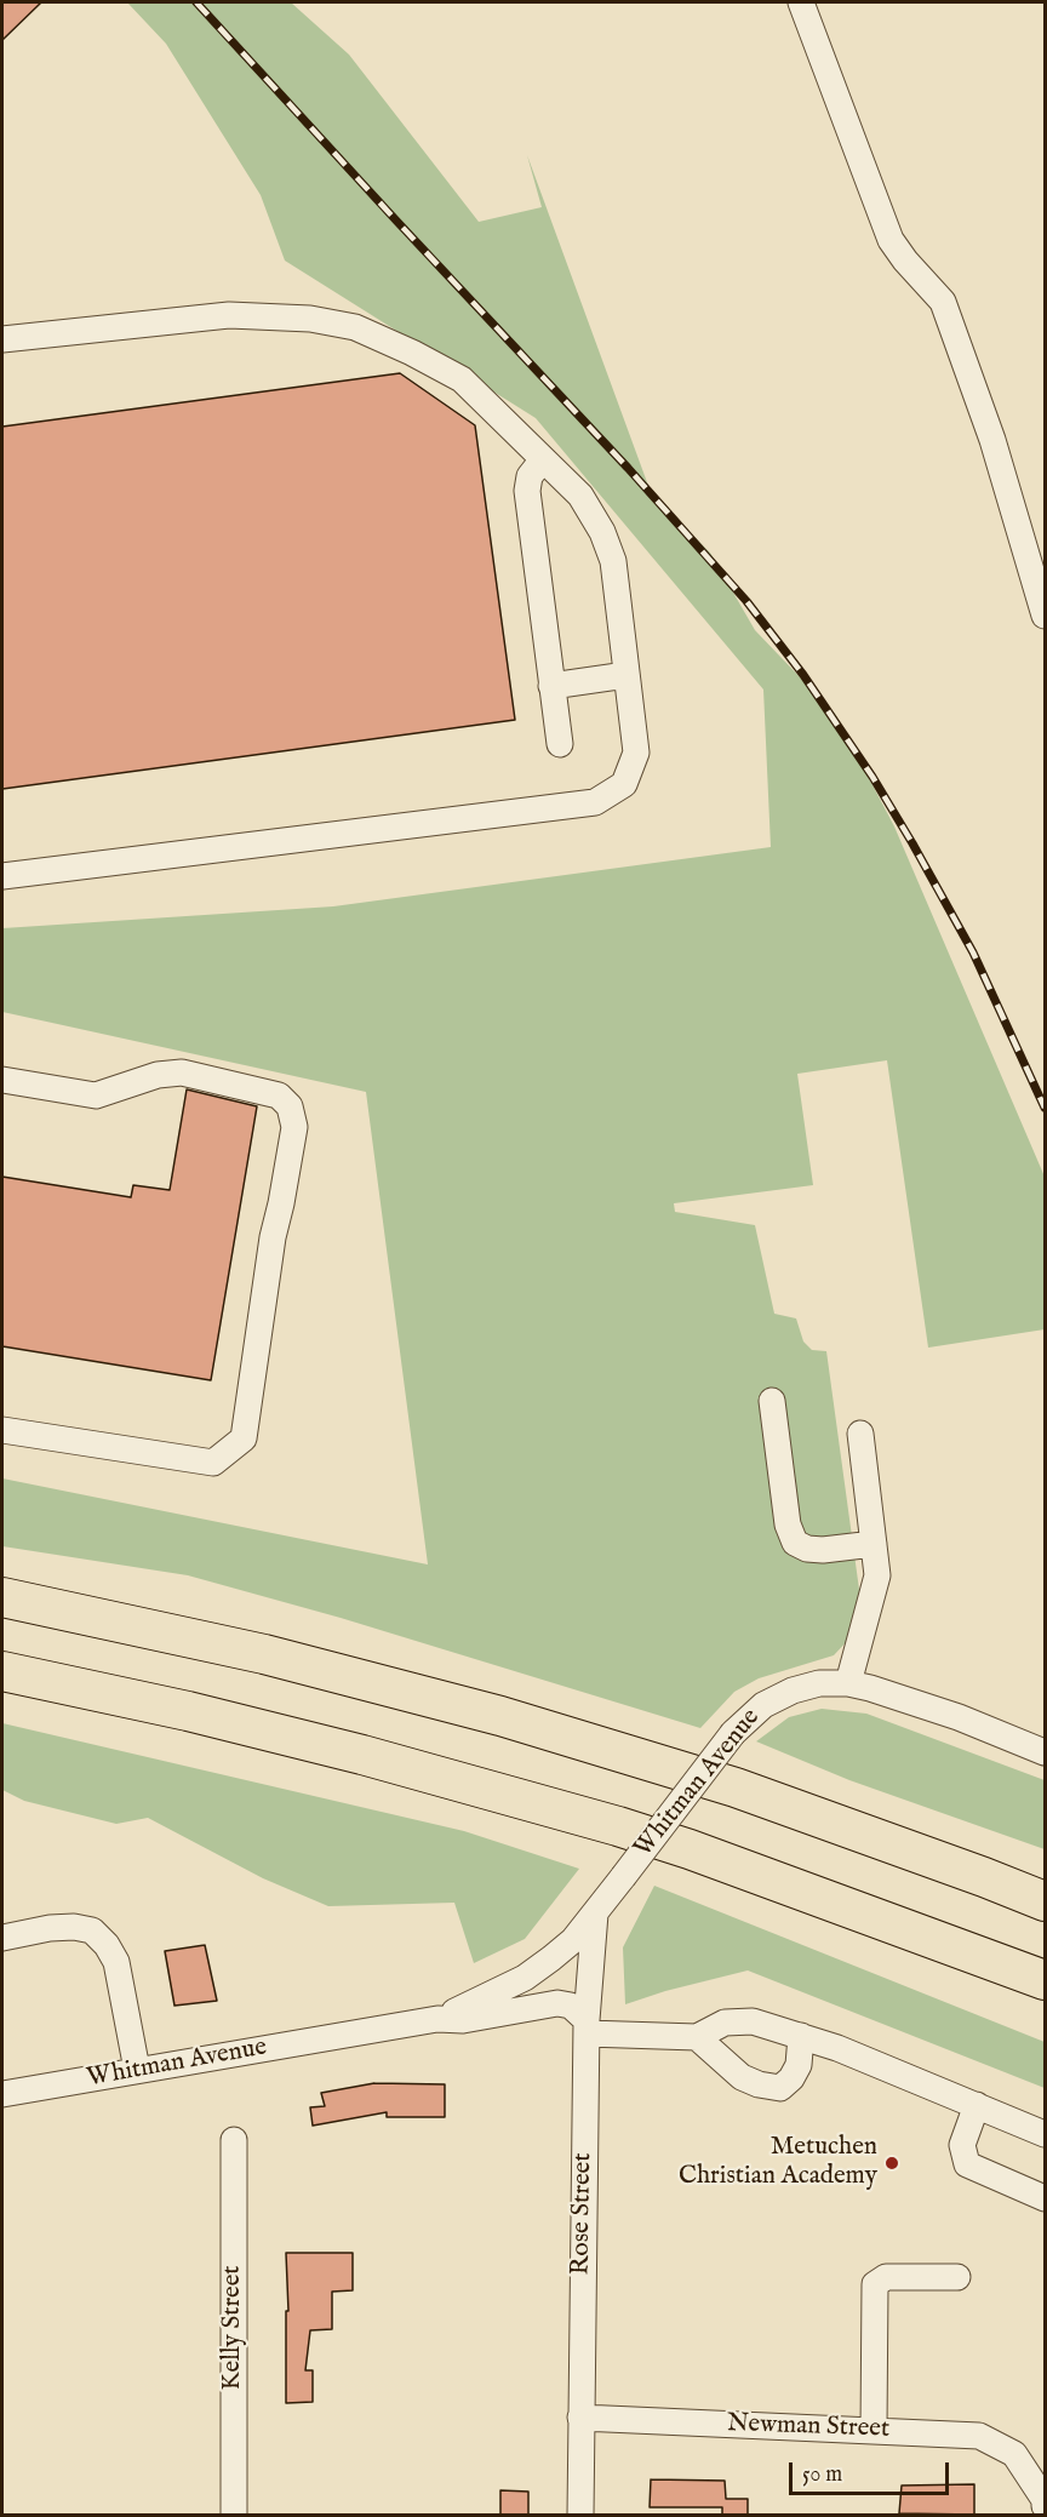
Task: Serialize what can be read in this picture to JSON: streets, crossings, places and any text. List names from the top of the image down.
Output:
{
  "streets": {
    "street": [
      "Whitman Avenue",
      "Rose Street",
      "Kelly Street",
      "Newman Street"
    ]
  },
  "crossings": [
    ["Whitman Avenue", "Rose Street"],
    ["Rose Street", "Newman Street"]
  ],
  "places": ["Metuchen Christian Academy"],
  "scale_bar": "50 m"
}
